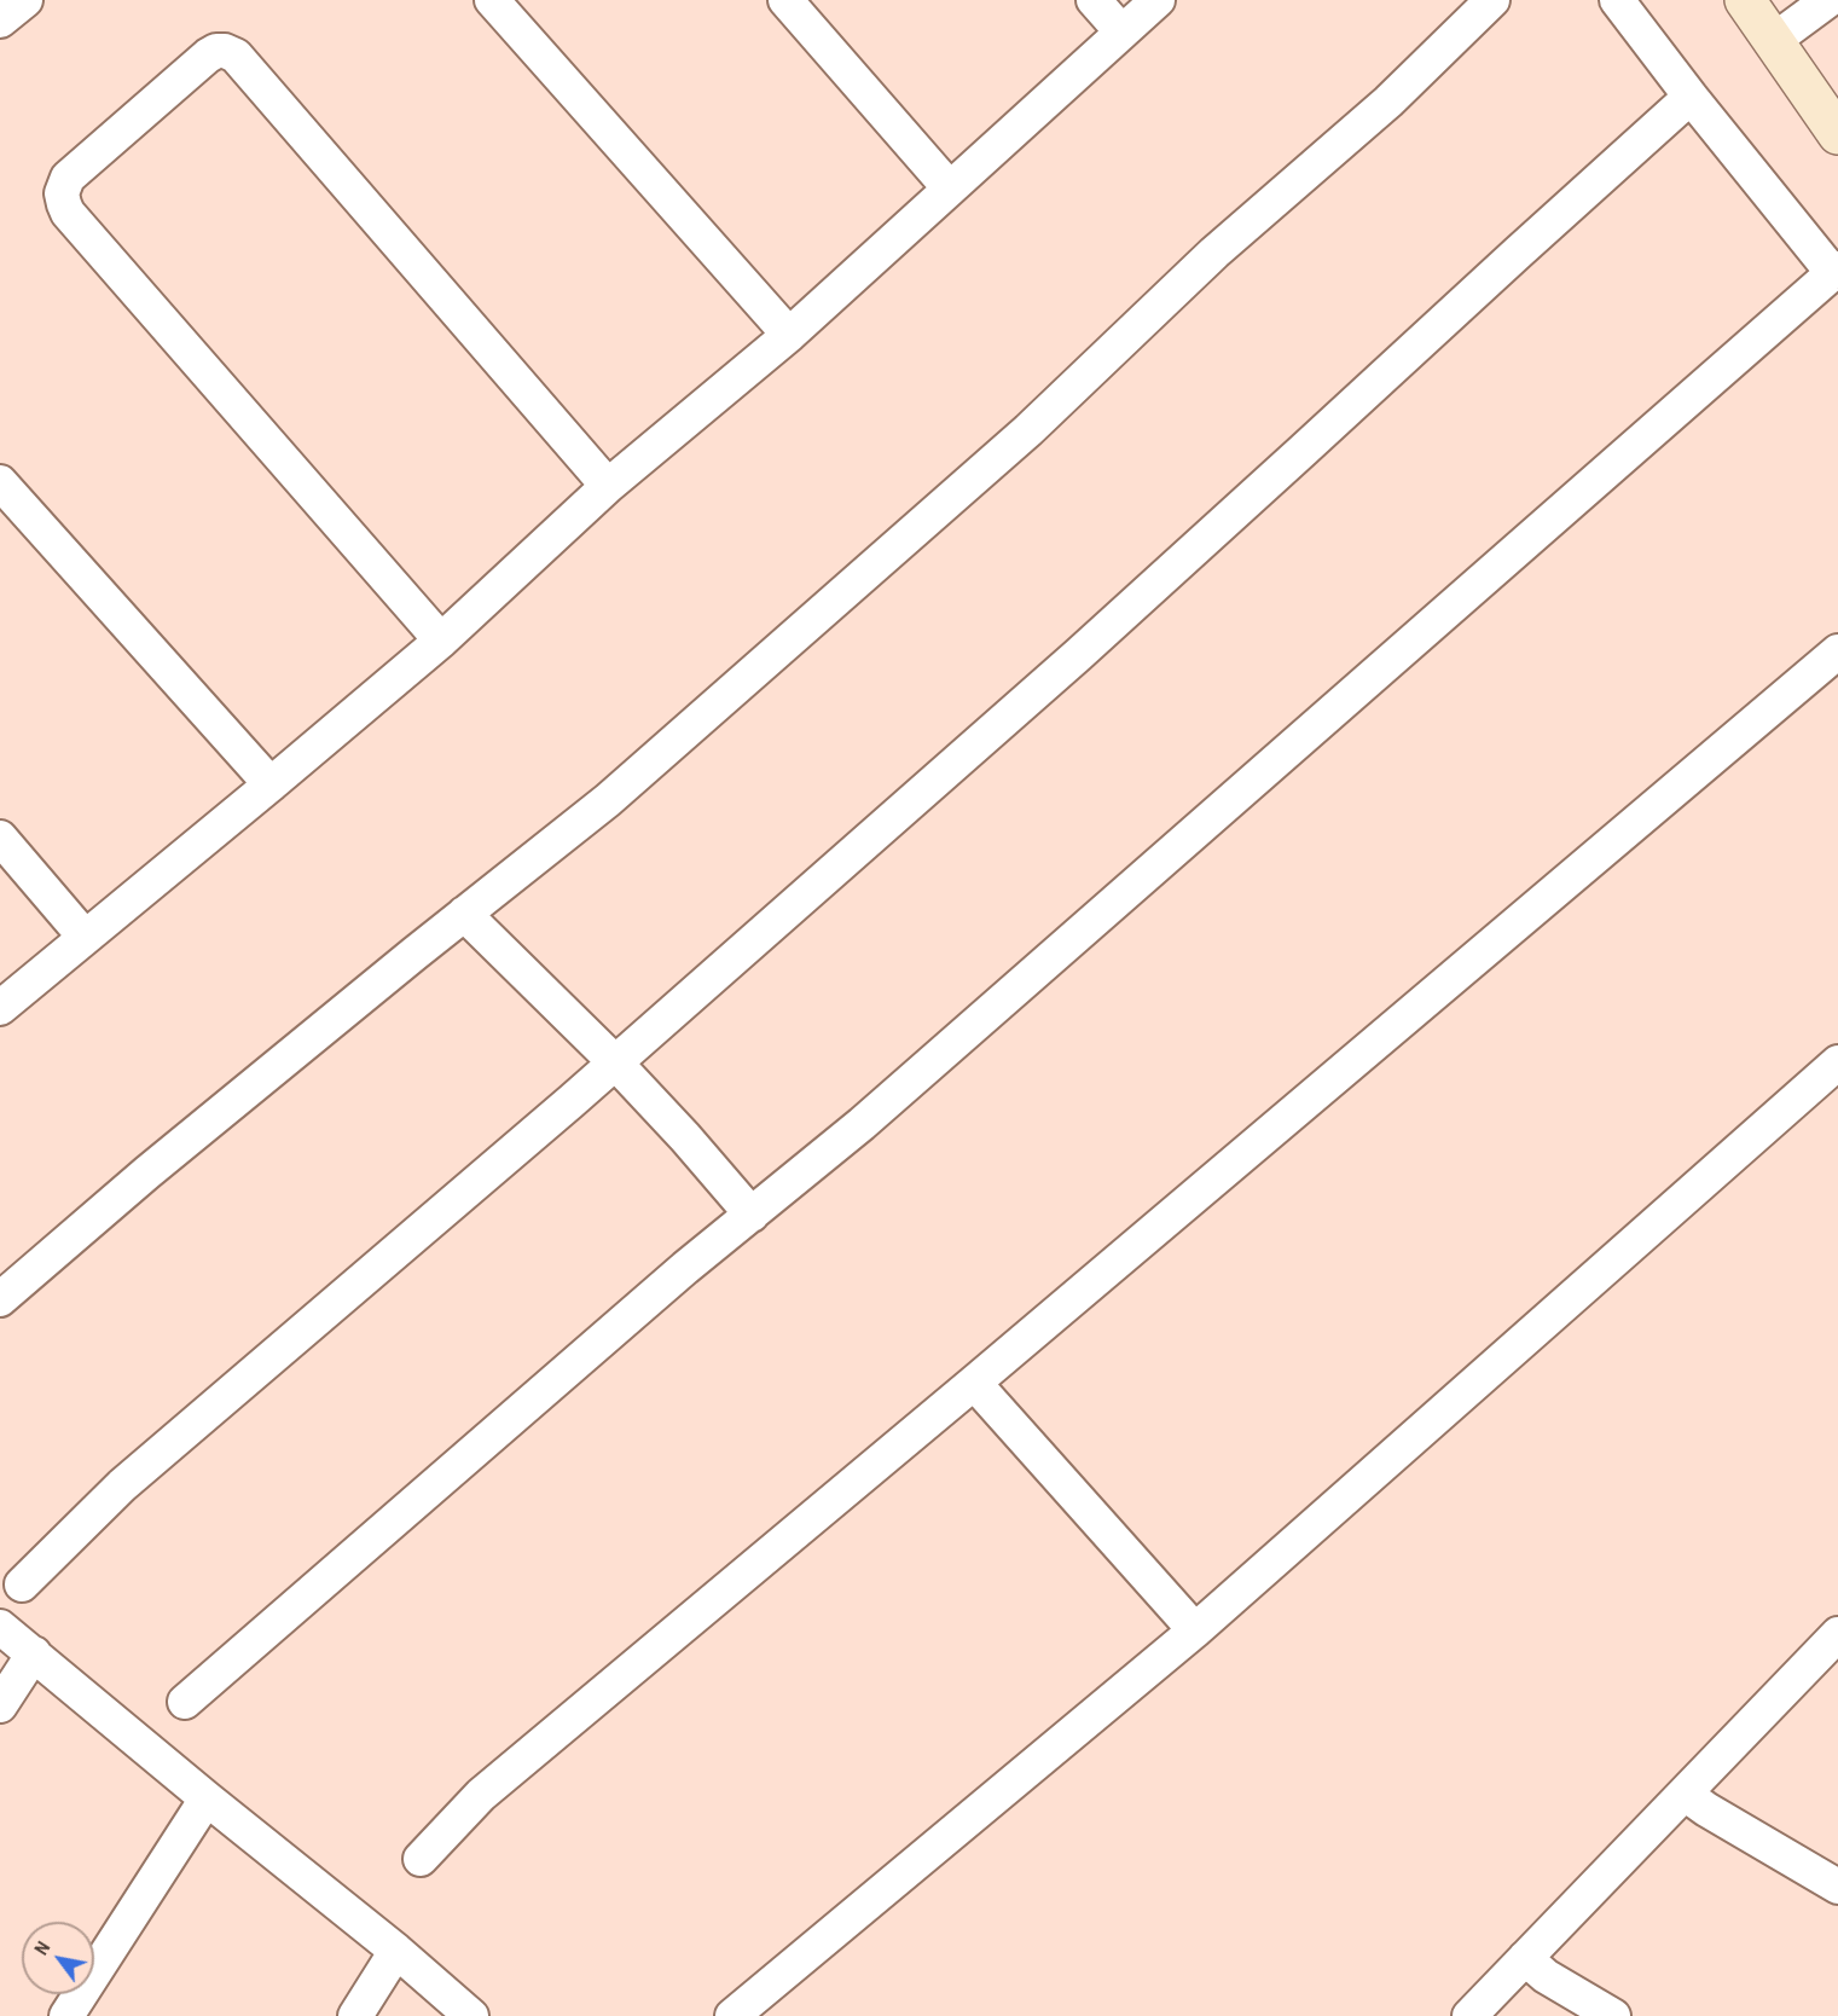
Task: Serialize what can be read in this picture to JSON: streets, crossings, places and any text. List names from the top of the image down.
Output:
{
  "north": "top left"
}
